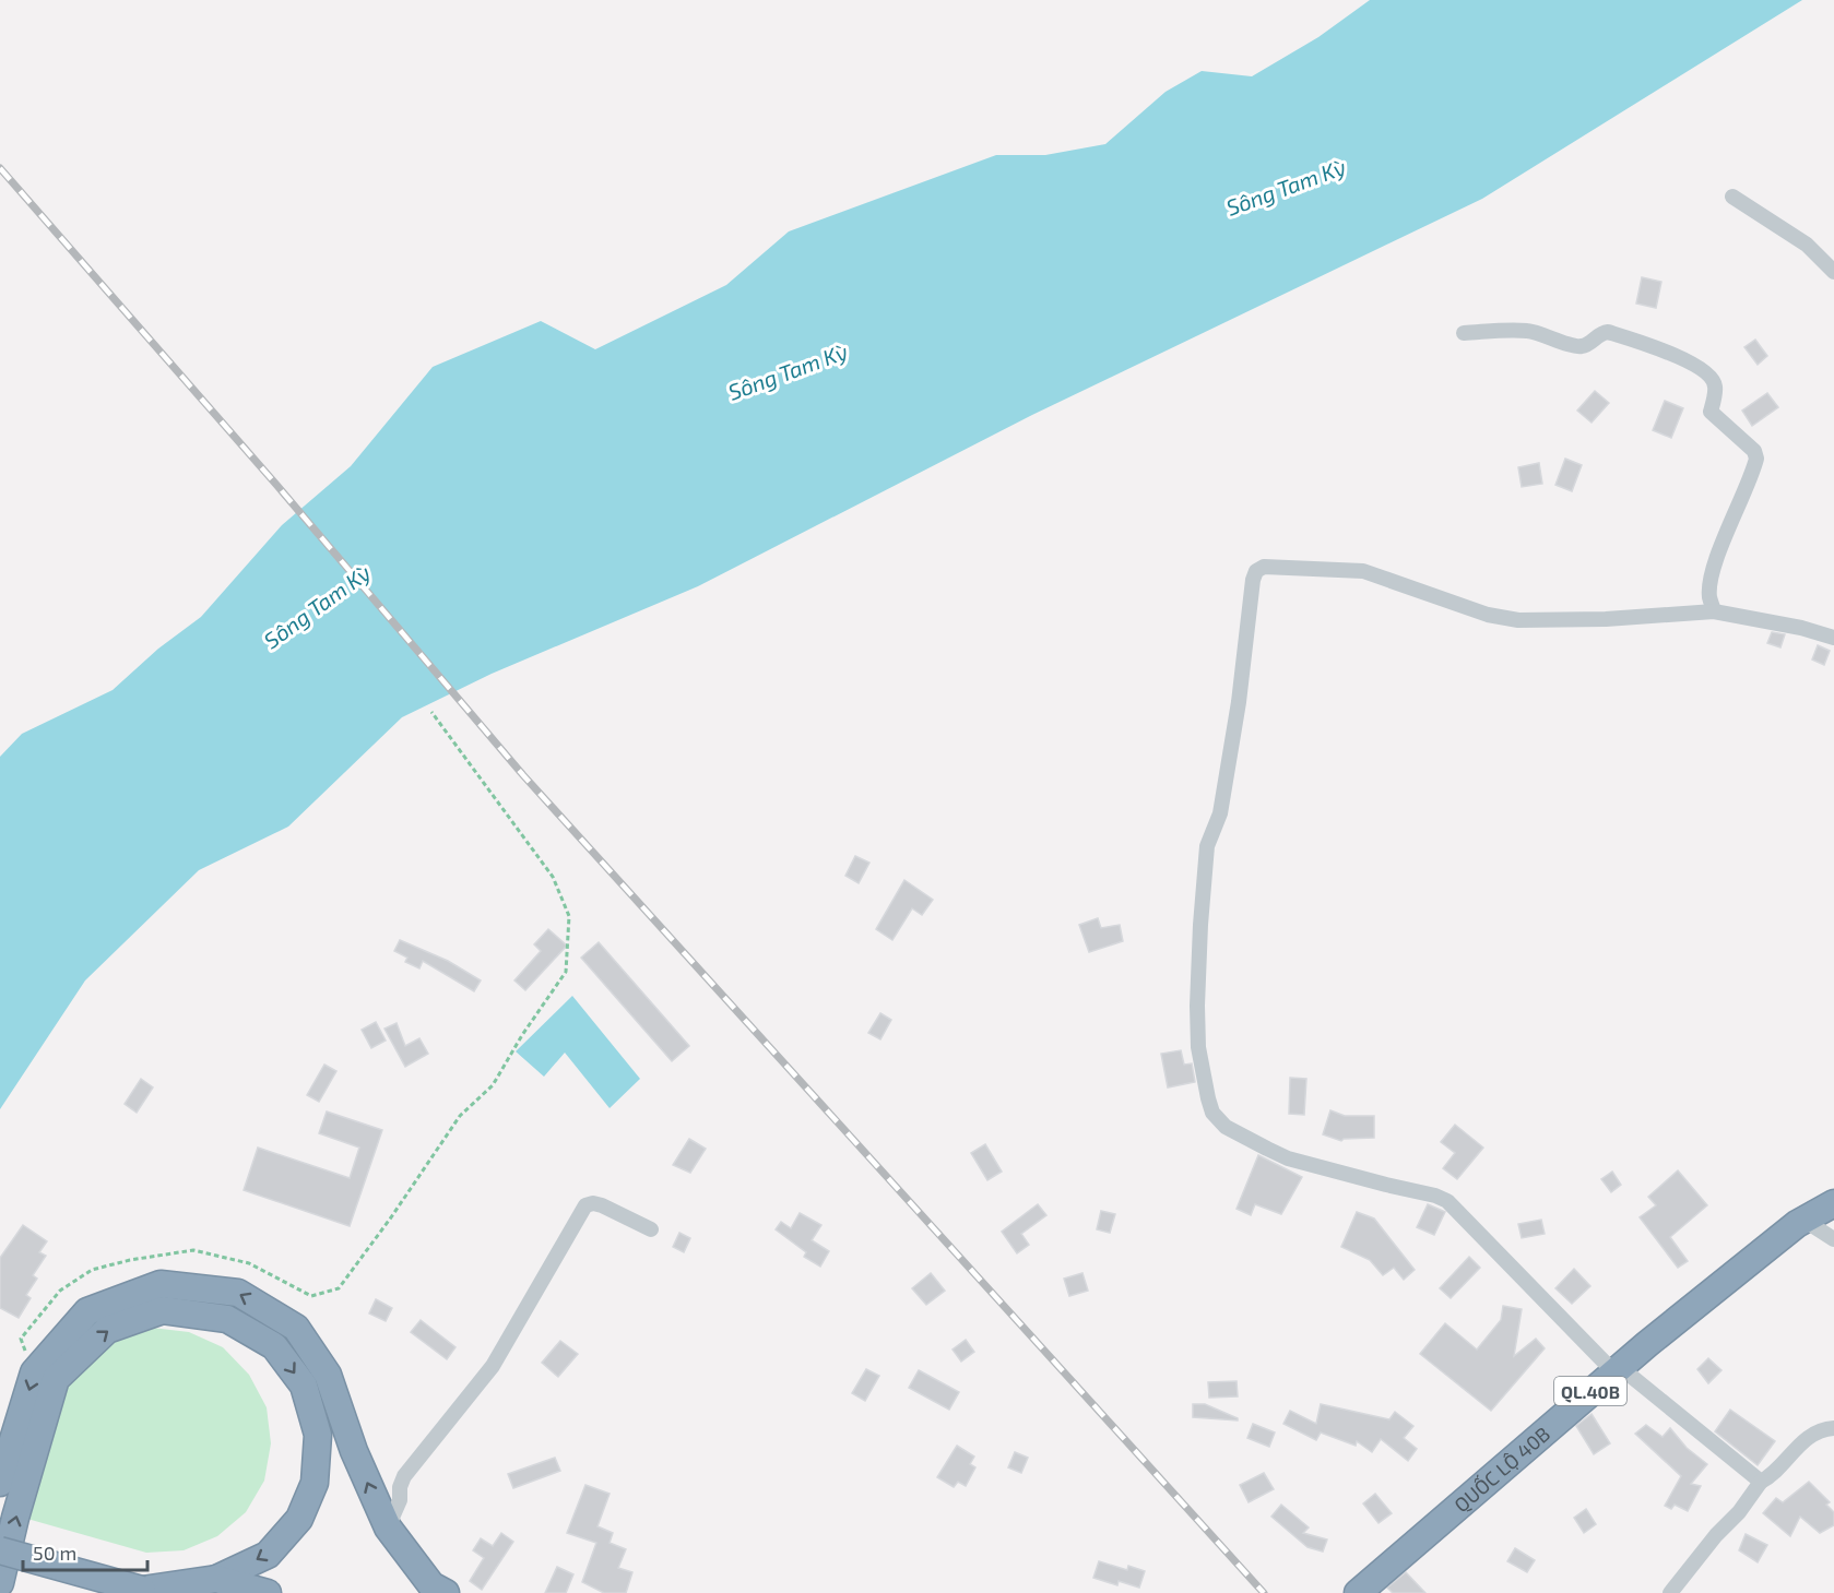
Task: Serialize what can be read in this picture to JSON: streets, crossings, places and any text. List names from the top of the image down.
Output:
{
  "streets": {
    "highway": ["QL.40B", "QUỐC LỘ 40B"]
  },
  "water": ["Sông Tam Kỳ"],
  "scale_bar": "50 m"
}
